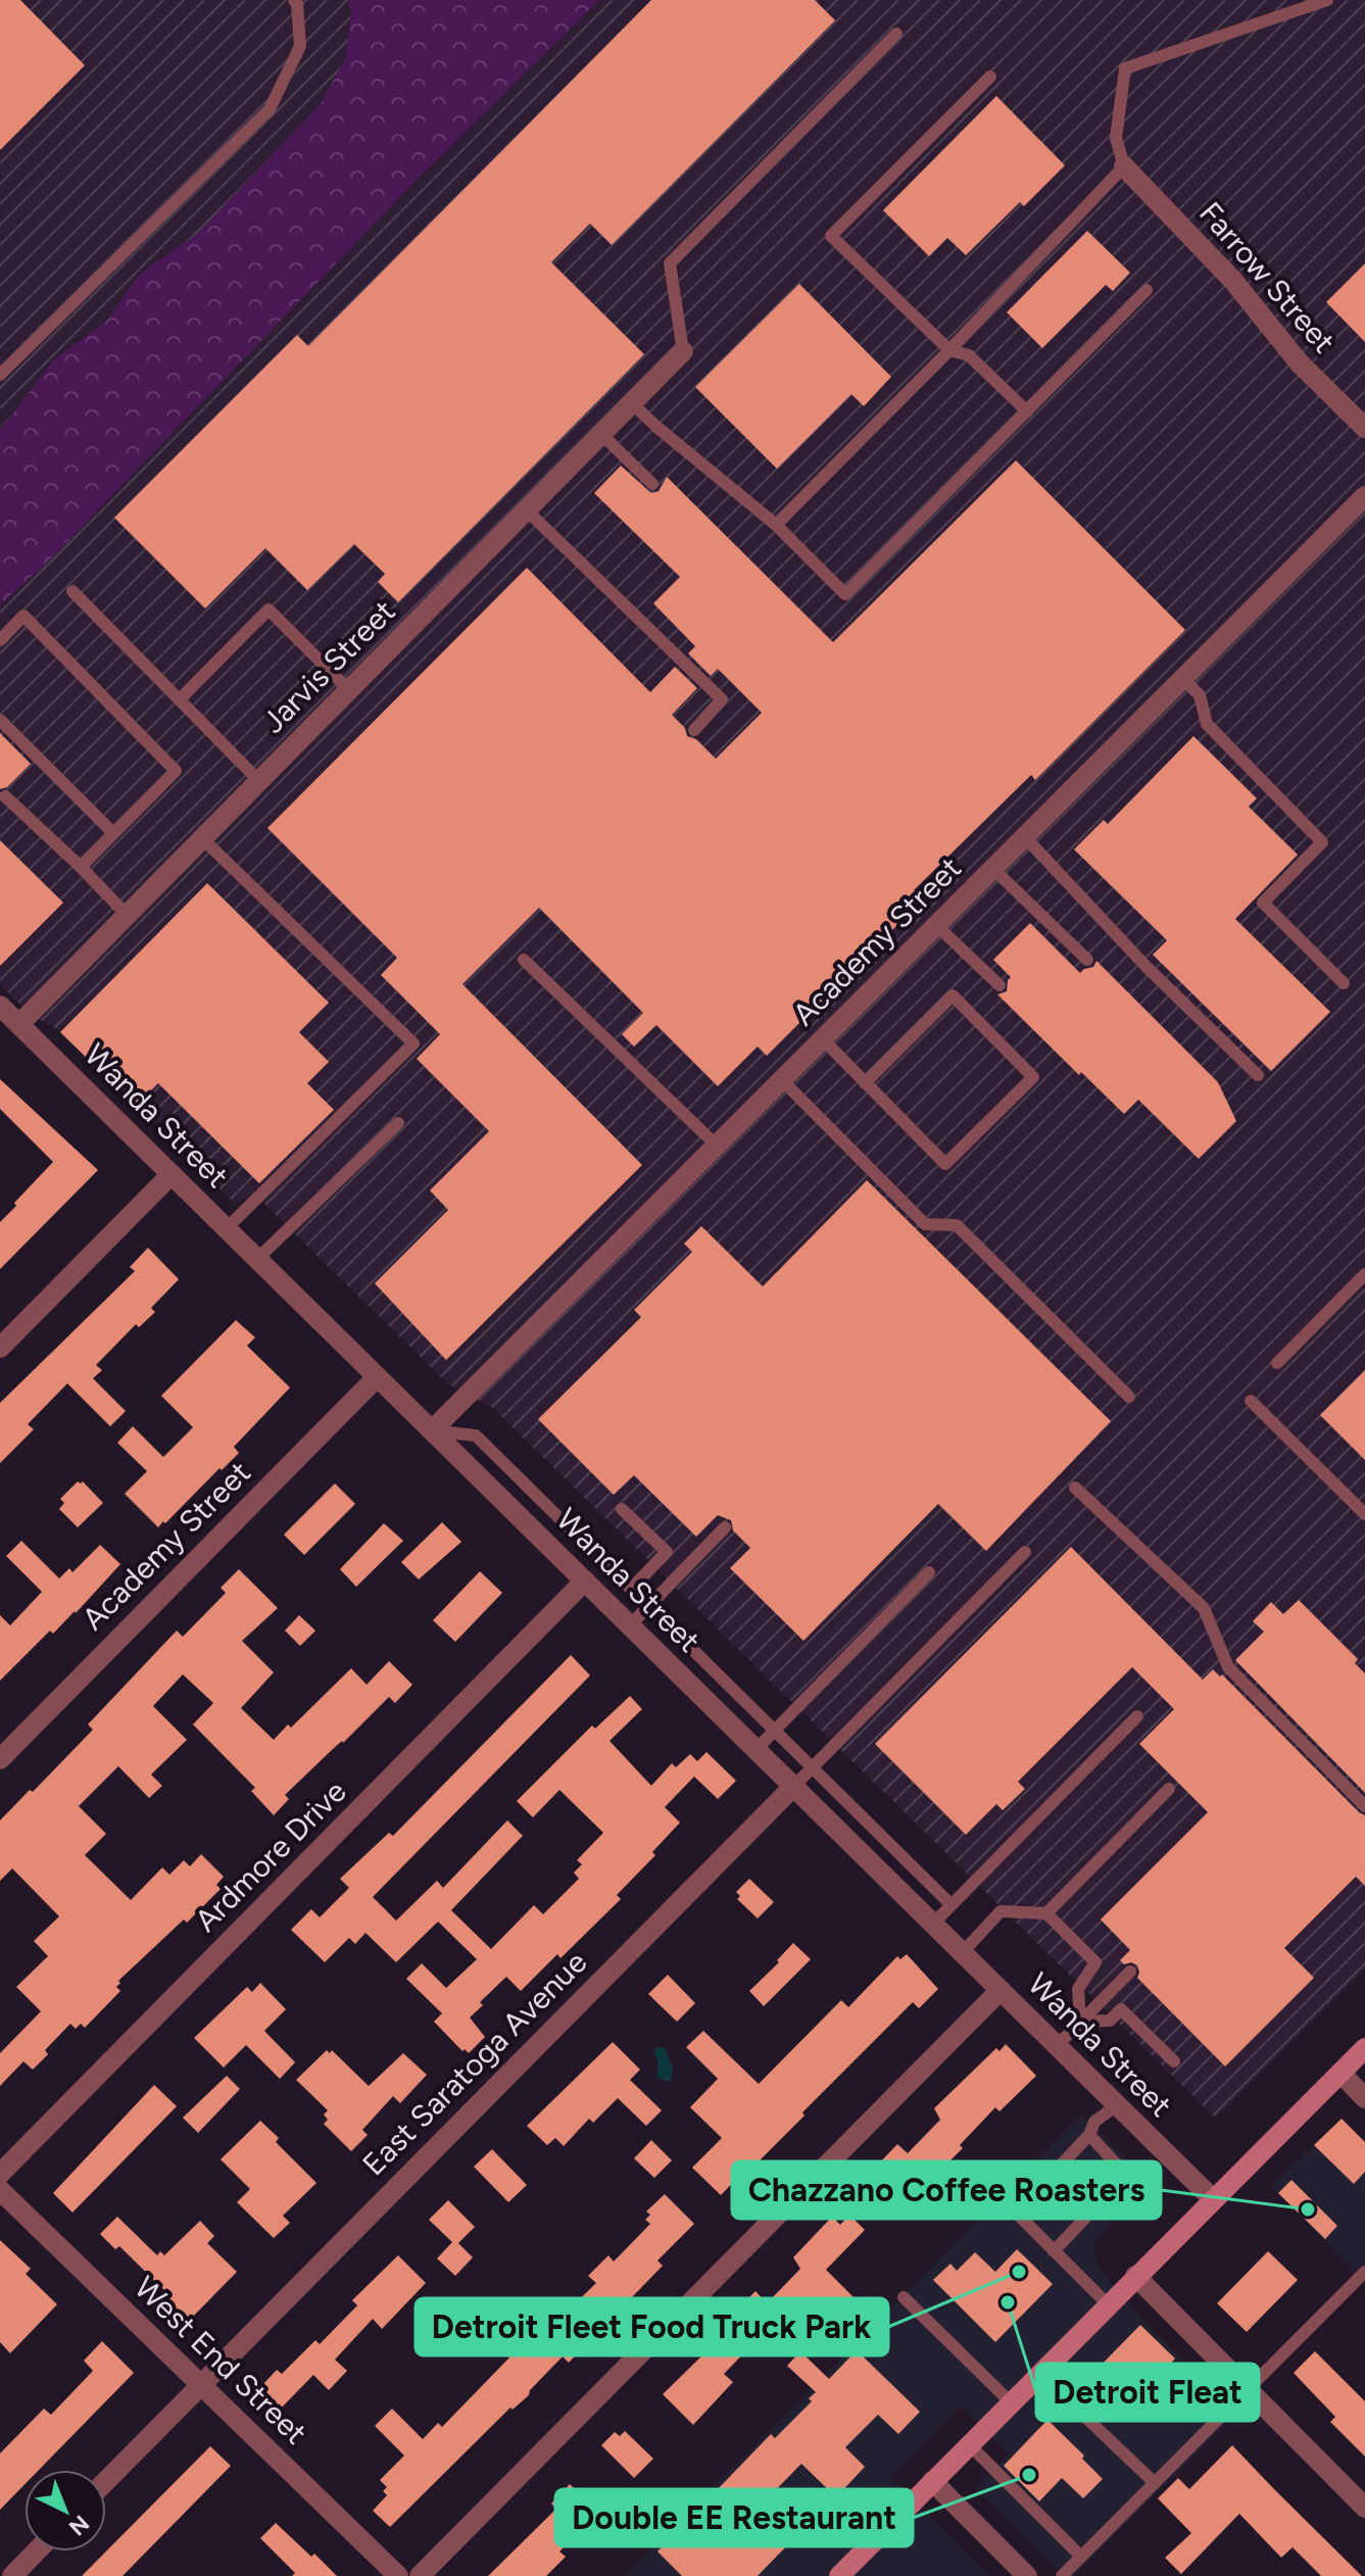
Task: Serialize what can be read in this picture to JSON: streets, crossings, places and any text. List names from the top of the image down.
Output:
{
  "streets": {
    "street": [
      "Farrow Street",
      "Jarvis Street",
      "Academy Street",
      "Wanda Street",
      "Ardmore Drive",
      "East Saratoga Avenue",
      "West End Street"
    ]
  },
  "crossings": [
    ["Jarvis Street", "Wanda Street"],
    ["Academy Street", "Wanda Street"],
    ["Wanda Street", "Ardmore Drive"],
    ["Wanda Street", "East Saratoga Avenue"],
    ["East Saratoga Avenue", "West End Street"]
  ],
  "places": [
    "Chazzano Coffee Roasters",
    "Detroit Fleet Food Truck Park",
    "Detroit Fleat",
    "Double EE Restaurant"
  ],
  "north": "bottom right"
}
